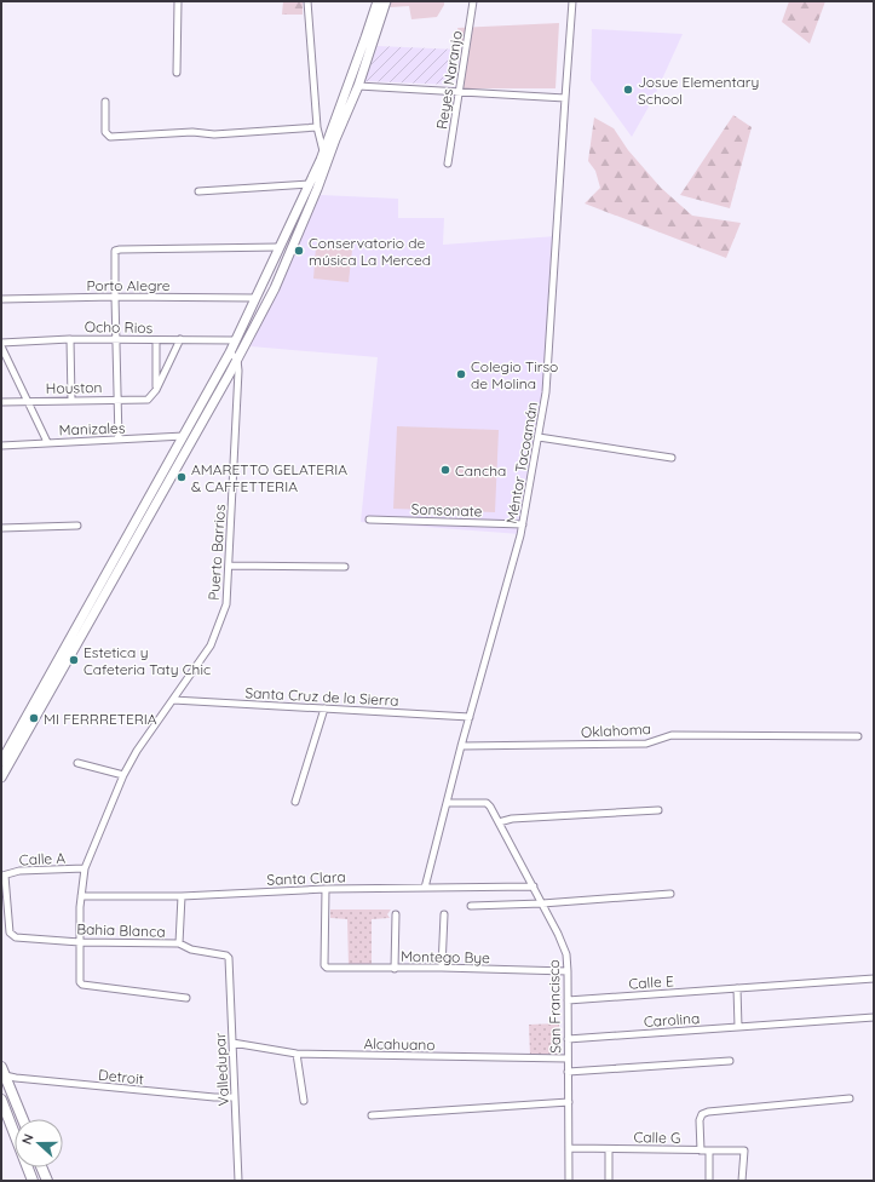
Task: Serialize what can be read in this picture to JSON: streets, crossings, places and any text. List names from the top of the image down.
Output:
{
  "streets": {
    "street": [
      "Reyes Naranjo",
      "Porto Alegre",
      "Ocho Rios",
      "Houston",
      "Manizales",
      "Méntor Tacoamán",
      "Sonsonate",
      "Puerto Barrios",
      "Santa Cruz de la Sierra",
      "Oklahoma",
      "Calle A",
      "Santa Clara",
      "Bahia Blanca",
      "Montego Bye",
      "Calle E",
      "San Francisco",
      "Carolina",
      "Alcahuano",
      "Valledupar",
      "Detroit",
      "Calle G"
    ]
  },
  "crossings": [
    ["Méntor Tacoamán", "Sonsonate"],
    ["Méntor Tacoamán", "Santa Cruz de la Sierra"],
    ["Méntor Tacoamán", "Oklahoma"],
    ["Méntor Tacoamán", "Santa Clara"],
    ["Méntor Tacoamán", "San Francisco"],
    ["Puerto Barrios", "Santa Cruz de la Sierra"],
    ["Puerto Barrios", "Calle A"],
    ["Puerto Barrios", "Santa Clara"],
    ["Puerto Barrios", "Bahia Blanca"],
    ["Calle A", "Bahia Blanca"],
    ["Santa Clara", "Montego Bye"],
    ["Santa Clara", "San Francisco"],
    ["Bahia Blanca", "Valledupar"],
    ["Montego Bye", "San Francisco"],
    ["Calle E", "San Francisco"],
    ["San Francisco", "Carolina"],
    ["San Francisco", "Alcahuano"],
    ["San Francisco", "Calle G"],
    ["Alcahuano", "Valledupar"],
    ["Valledupar", "Detroit"]
  ],
  "places": [
    "Josue Elementary School",
    "Conservatorio de música La Merced",
    "Colegio Tirso de Molina",
    "Cancha",
    "AMARETTO GELATERIA & CAFFETTERIA",
    "Estetica y Cafeteria Taty Chic",
    "MI FERRRETERIA"
  ],
  "north": "left"
}
